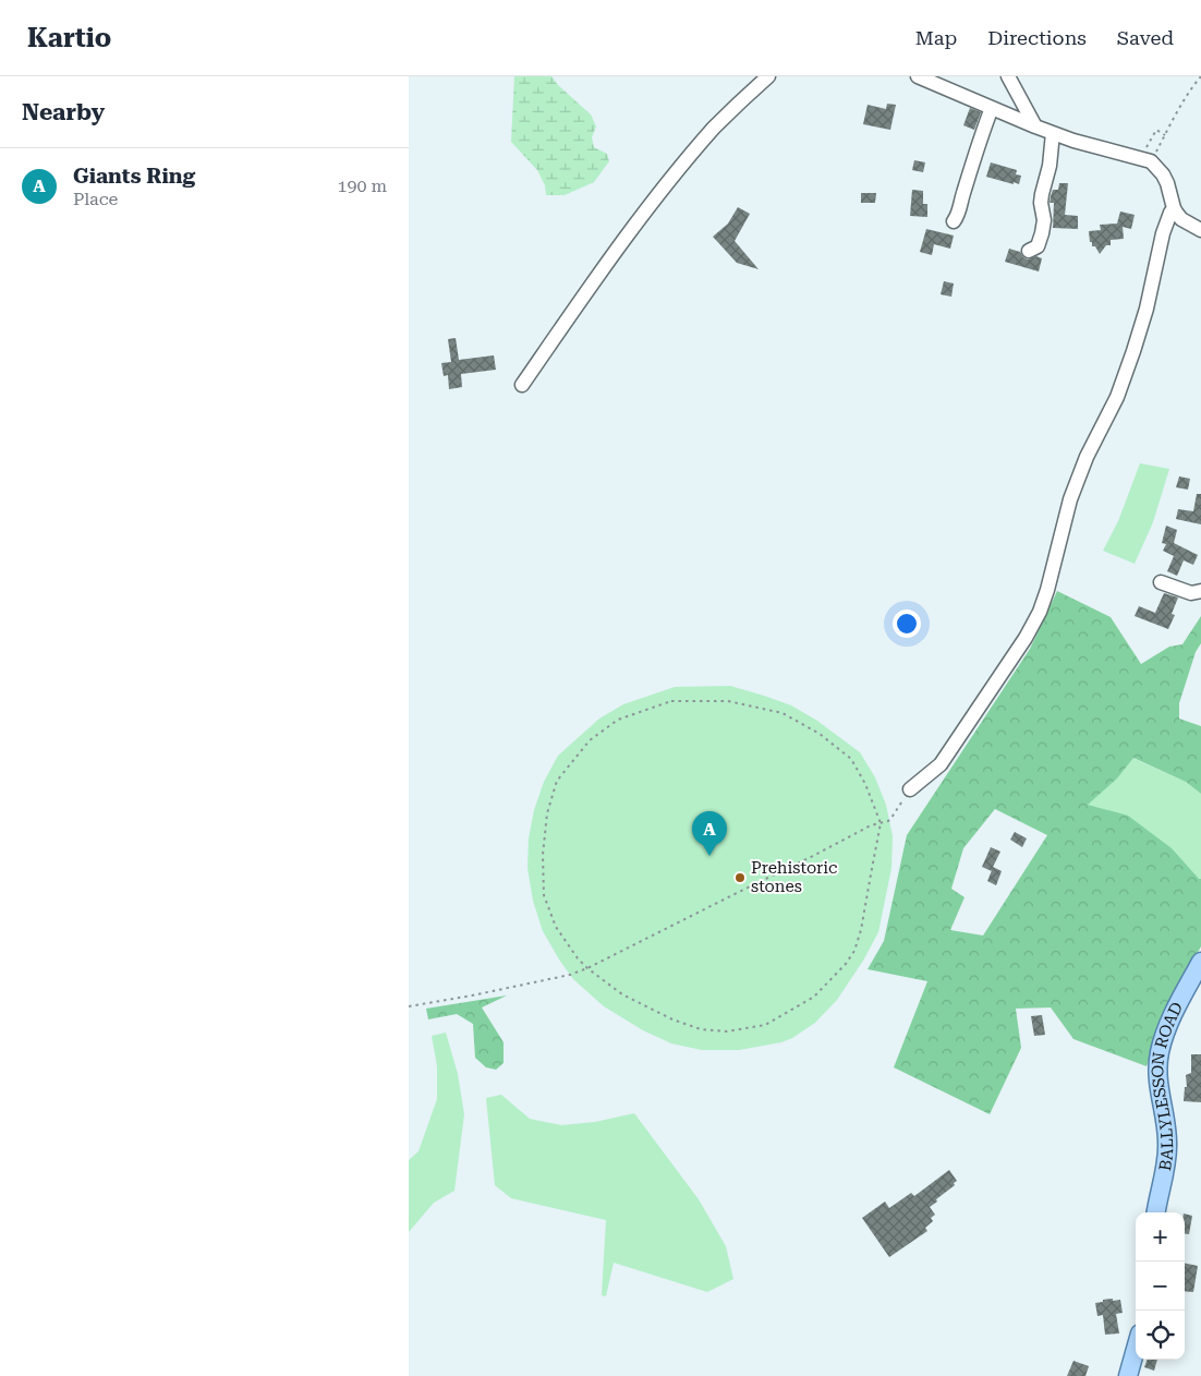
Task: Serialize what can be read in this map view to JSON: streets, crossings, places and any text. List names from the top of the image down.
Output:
{
  "streets": {
    "main road": ["BALLYLESSON ROAD"]
  },
  "places": ["Prehistoric stones"],
  "page": {
    "header": "Kartio",
    "nav": ["Map", "Directions", "Saved"],
    "heading": "Nearby",
    "list": [
      {
        "mark": "A",
        "name": "Giants Ring",
        "note": "Place",
        "value": "190 m"
      }
    ],
    "pins": "A",
    "map_buttons": ["+", "−"]
  }
}
